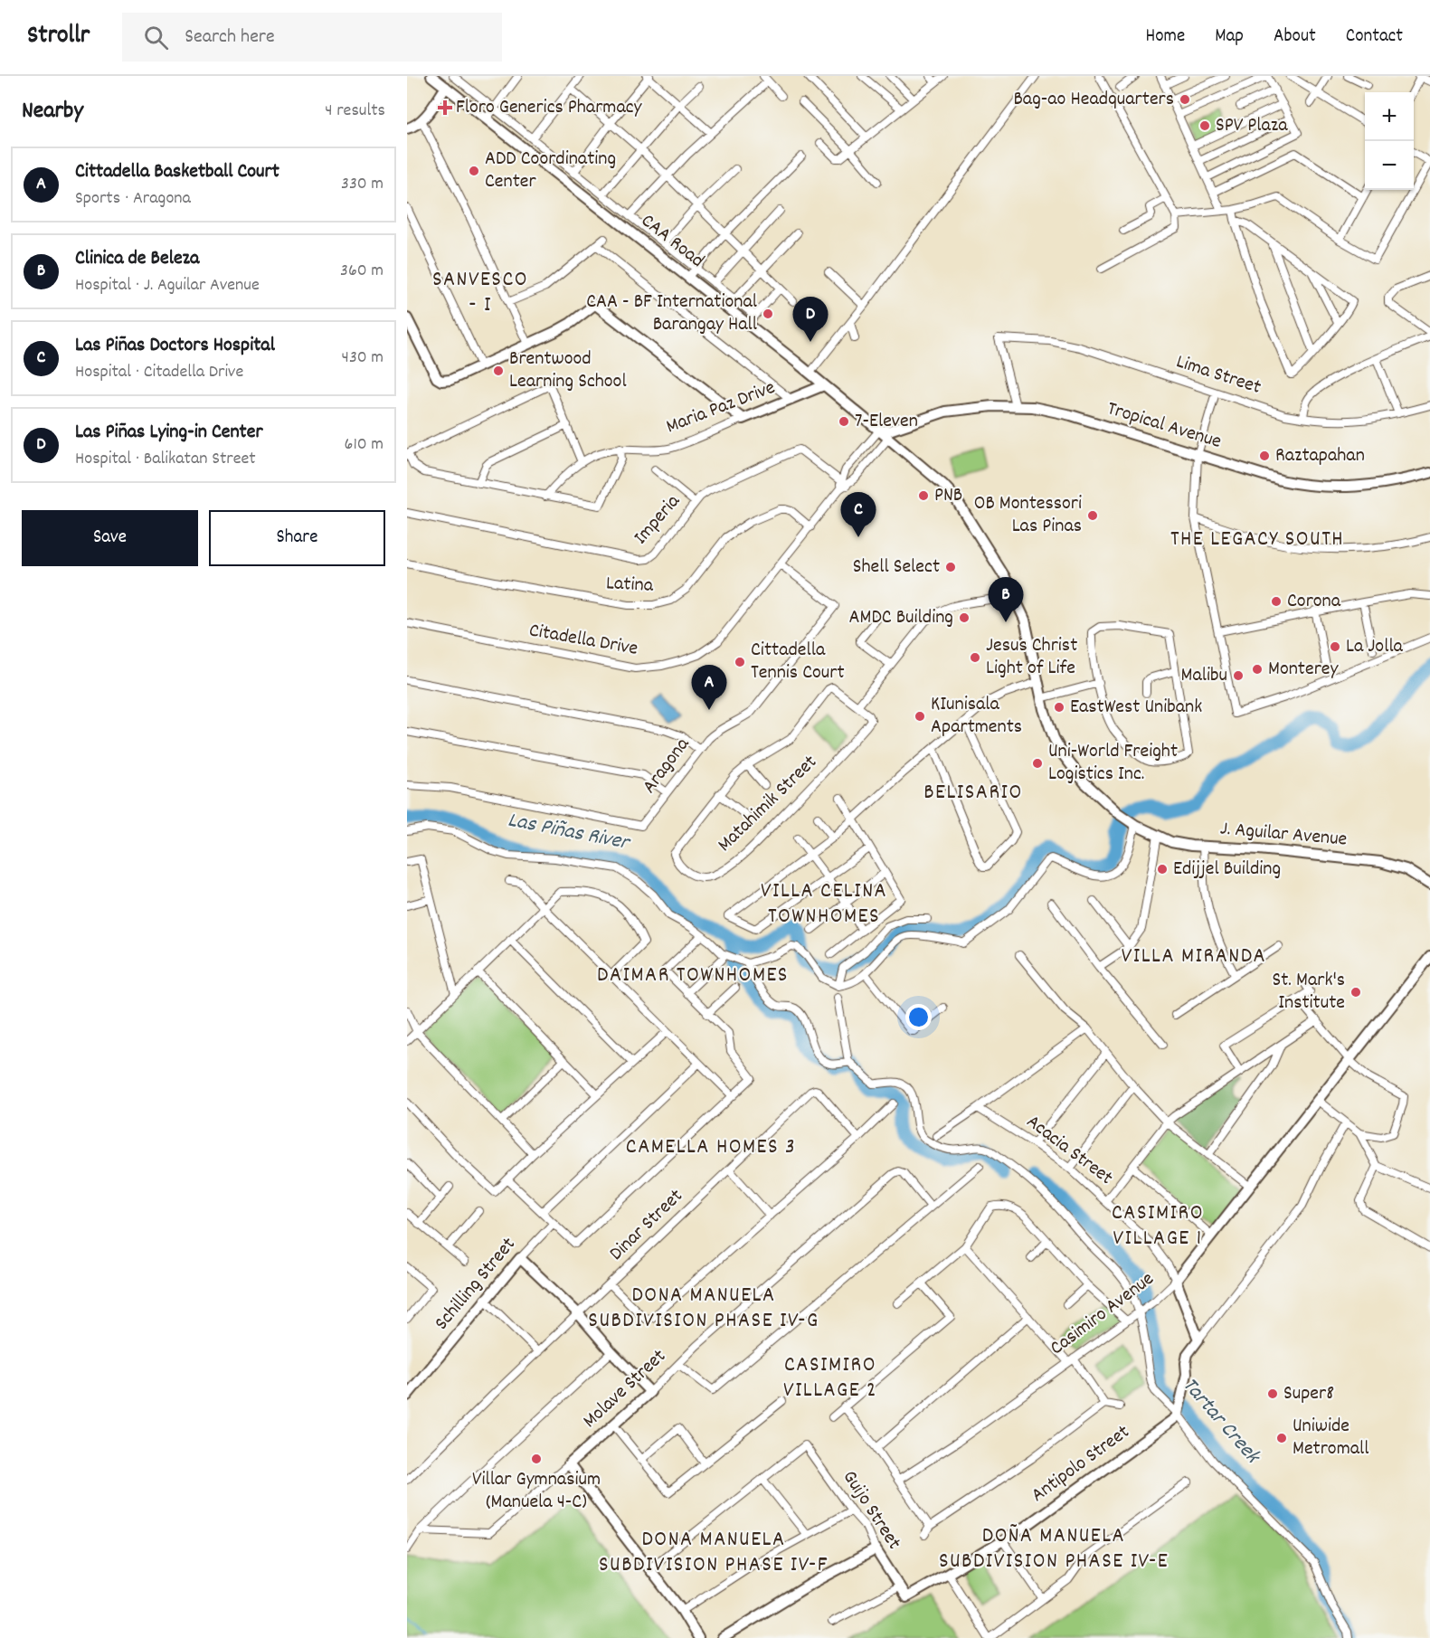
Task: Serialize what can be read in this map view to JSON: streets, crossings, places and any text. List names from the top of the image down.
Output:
{
  "streets": {
    "street": [
      "CAA Road",
      "Lima Street",
      "Maria Paz Drive",
      "Tropical Avenue",
      "Imperia",
      "Latina",
      "Citadella Drive",
      "Aragona",
      "Matahimik Street",
      "J. Aguilar Avenue",
      "Acacia Street",
      "Dinar Street",
      "Schilling Street",
      "Casimiro Avenue",
      "Molave Street",
      "Antipolo Street",
      "Guijo Street"
    ]
  },
  "crossings": [
    ["CAA Road", "Maria Paz Drive"],
    ["CAA Road", "Tropical Avenue"],
    ["CAA Road", "Citadella Drive"],
    ["Lima Street", "Tropical Avenue"],
    ["Tropical Avenue", "Citadella Drive"],
    ["Imperia", "Citadella Drive"],
    ["Latina", "Citadella Drive"],
    ["Citadella Drive", "Aragona"],
    ["Acacia Street", "Casimiro Avenue"],
    ["Antipolo Street", "Guijo Street"]
  ],
  "districts": [
    "SANVESCO - I",
    "THE LEGACY SOUTH",
    "BELISARIO",
    "VILLA CELINA TOWNHOMES",
    "VILLA MIRANDA",
    "DAIMAR TOWNHOMES",
    "CAMELLA HOMES 3",
    "CASIMIRO VILLAGE 1",
    "DONA MANUELA SUBDIVISION PHASE IV-G",
    "CASIMIRO VILLAGE 2",
    "DOÑA MANUELA SUBDIVISION PHASE IV-E",
    "DONA MANUELA SUBDIVISION PHASE IV-F"
  ],
  "water": ["Las Piñas River", "Tartar Creek"],
  "places": {
    "other": [
      "Bag-ao Headquarters",
      "SPV Plaza",
      "ADD Coordinating Center",
      "CAA - BF International Barangay Hall",
      "Brentwood Learning School",
      "7-Eleven",
      "Raztapahan",
      "PNB",
      "OB Montessori Las Pinas",
      "Shell Select",
      "Corona",
      "AMDC Building",
      "La Jolla",
      "Jesus Christ Light of Life",
      "Cittadella Tennis Court",
      "Monterey",
      "Malibu",
      "EastWest Unibank",
      "KIunisala Apartments",
      "Uni-World Freight Logistics Inc.",
      "Edijjel Building",
      "St. Mark's Institute",
      "Super8",
      "Uniwide Metromall",
      "Villar Gymnasium (Manuela 4-C)"
    ],
    "health": ["Floro Generics Pharmacy"]
  },
  "page": {
    "header": "Strollr",
    "search": "Search here",
    "nav": [
      "Home",
      "Map",
      "About",
      "Contact"
    ],
    "heading": ["Nearby", "4 results"],
    "map_buttons": ["+", "−"],
    "list": [
      {
        "mark": "A",
        "name": "Cittadella Basketball Court",
        "note": "Sports · Aragona",
        "value": "330 m"
      },
      {
        "mark": "B",
        "name": "Clinica de Beleza",
        "note": "Hospital · J. Aguilar Avenue",
        "value": "360 m"
      },
      {
        "mark": "C",
        "name": "Las Piñas Doctors Hospital",
        "note": "Hospital · Citadella Drive",
        "value": "430 m"
      },
      {
        "mark": "D",
        "name": "Las Piñas Lying-in Center",
        "note": "Hospital · Balikatan Street",
        "value": "610 m"
      }
    ],
    "pins": [
      "D",
      "C",
      "B",
      "A"
    ],
    "buttons": ["Save", "Share"]
  }
}
